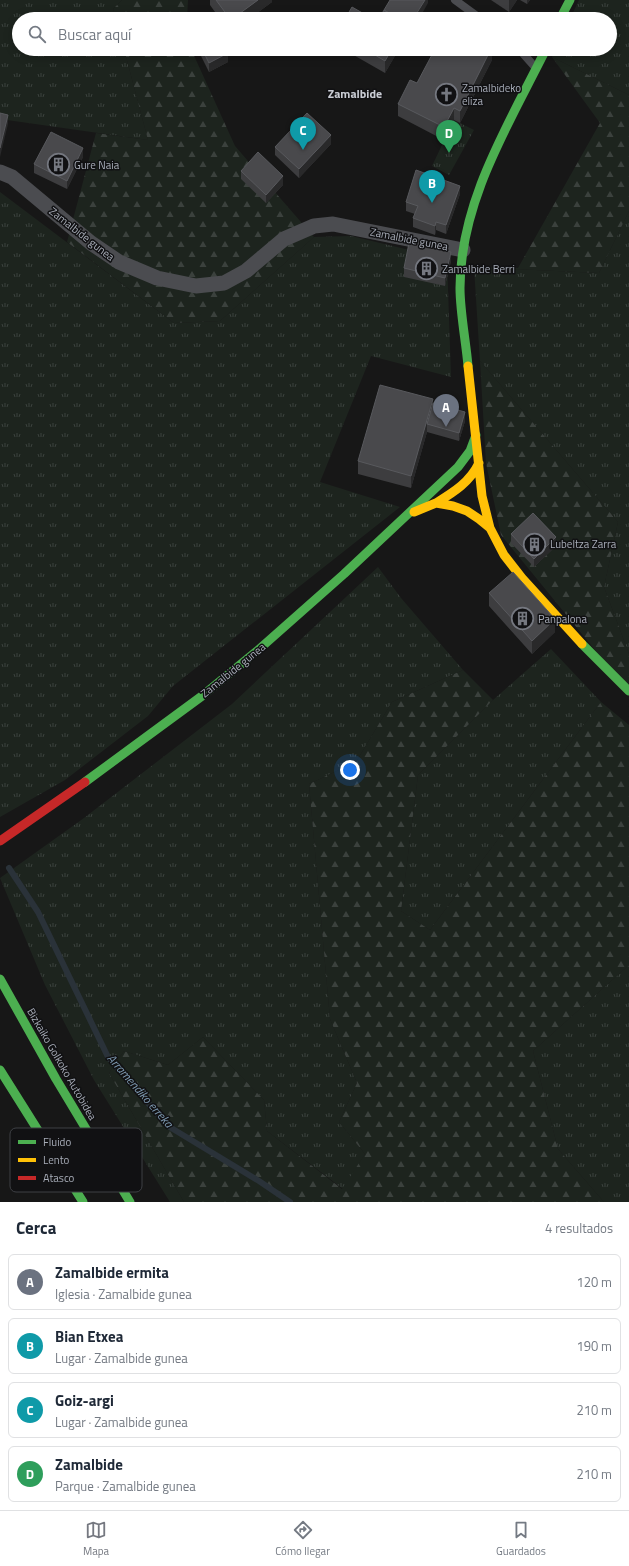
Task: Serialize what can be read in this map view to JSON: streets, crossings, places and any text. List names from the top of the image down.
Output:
{
  "streets": {
    "main road": ["Zamalbide gunea", "Bizkaiko Golkoko Autobidea"]
  },
  "districts": ["Zamalbide"],
  "water": ["Arramendiko erreka"],
  "places": {
    "church": ["Zamalbideko eliza"],
    "building": [
      "Gure Naia",
      "Zamalbide Berri",
      "Lubeltza Zarra",
      "Panpalona"
    ]
  },
  "legend": ["Fluido", "Lento", "Atasco"],
  "page": {
    "search": "Buscar aquí",
    "pins": [
      "C",
      "D",
      "B",
      "A"
    ],
    "heading": ["Cerca", "4 resultados"],
    "list": [
      {
        "mark": "A",
        "name": "Zamalbide ermita",
        "note": "Iglesia · Zamalbide gunea",
        "value": "120 m"
      },
      {
        "mark": "B",
        "name": "Bian Etxea",
        "note": "Lugar · Zamalbide gunea",
        "value": "190 m"
      },
      {
        "mark": "C",
        "name": "Goiz-argi",
        "note": "Lugar · Zamalbide gunea",
        "value": "210 m"
      },
      {
        "mark": "D",
        "name": "Zamalbide",
        "note": "Parque · Zamalbide gunea",
        "value": "210 m"
      }
    ],
    "nav": ["Mapa", "Cómo llegar", "Guardados"]
  }
}
